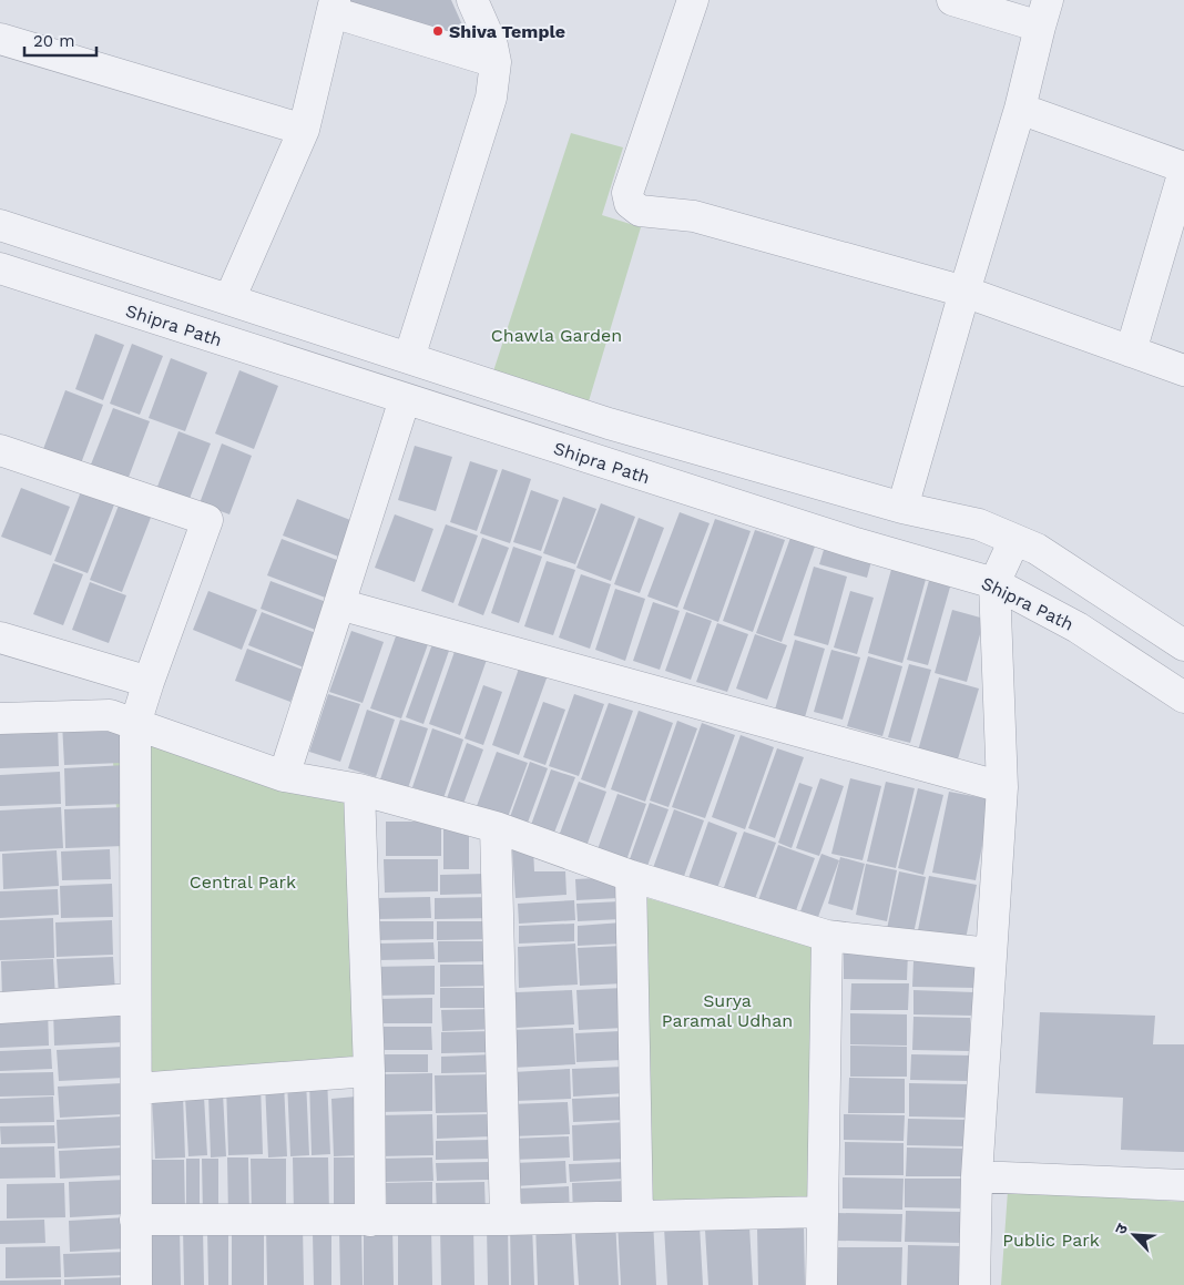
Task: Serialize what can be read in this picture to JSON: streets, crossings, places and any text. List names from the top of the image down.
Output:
{
  "streets": {
    "street": ["Shipra Path"]
  },
  "parks": [
    "Chawla Garden",
    "Central Park",
    "Surya Paramal Udhan",
    "Public Park"
  ],
  "places": ["Shiva Temple"],
  "scale_bar": "20 m",
  "north": "top left"
}
